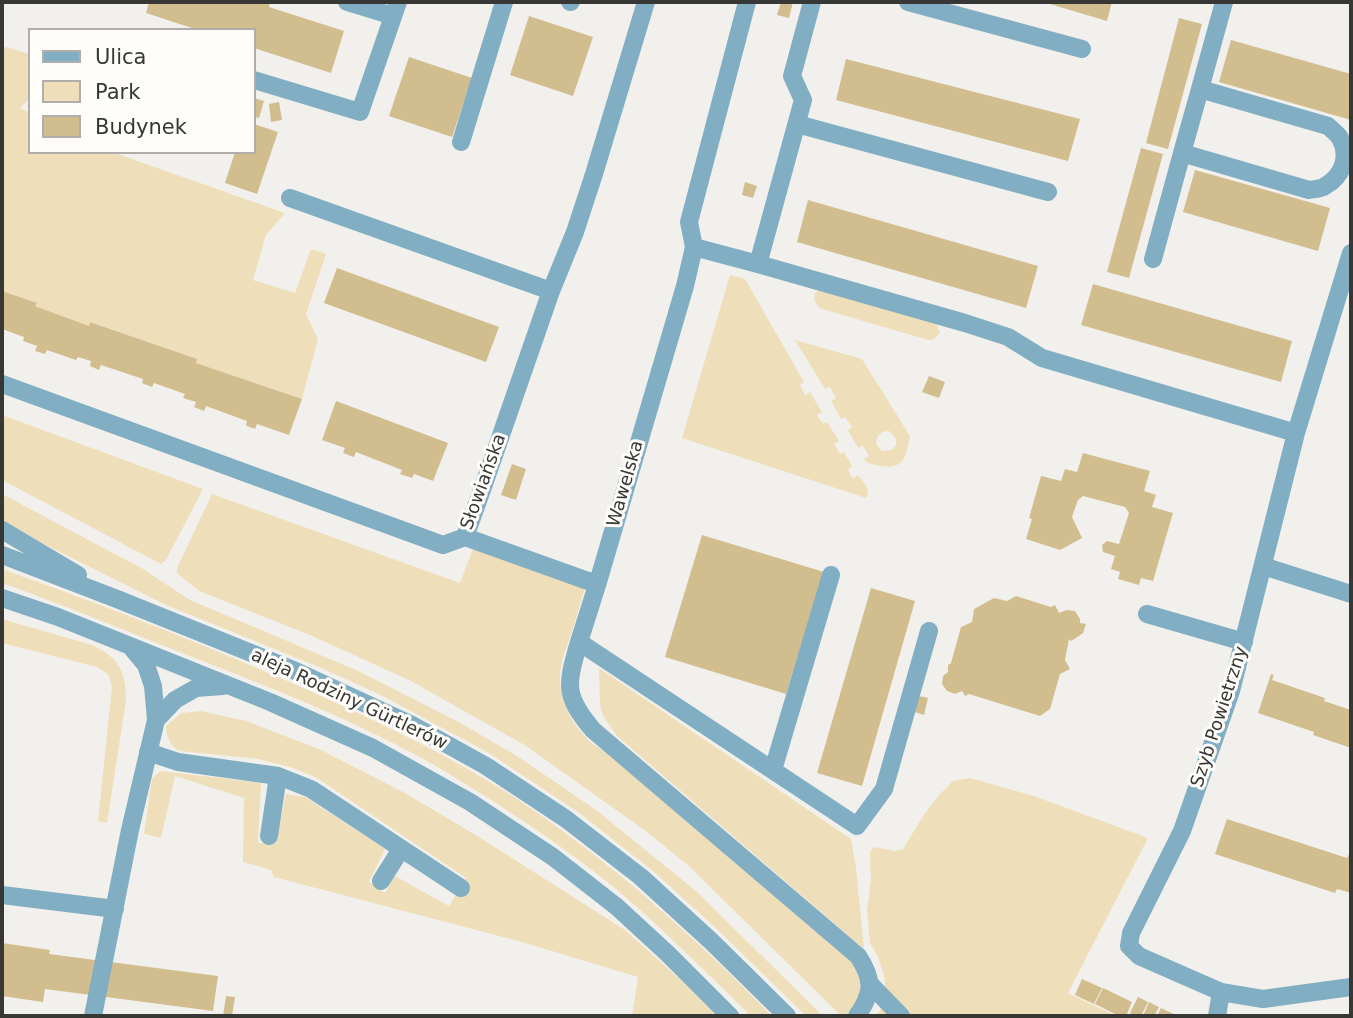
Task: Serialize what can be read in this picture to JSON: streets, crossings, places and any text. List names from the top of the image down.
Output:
{
  "streets": {
    "street": [
      "Słowiańska",
      "Wawelska",
      "aleja Rodziny Gürtlerów",
      "Szyb Powietrzny"
    ]
  },
  "legend": ["Ulica", "Park", "Budynek"]
}
